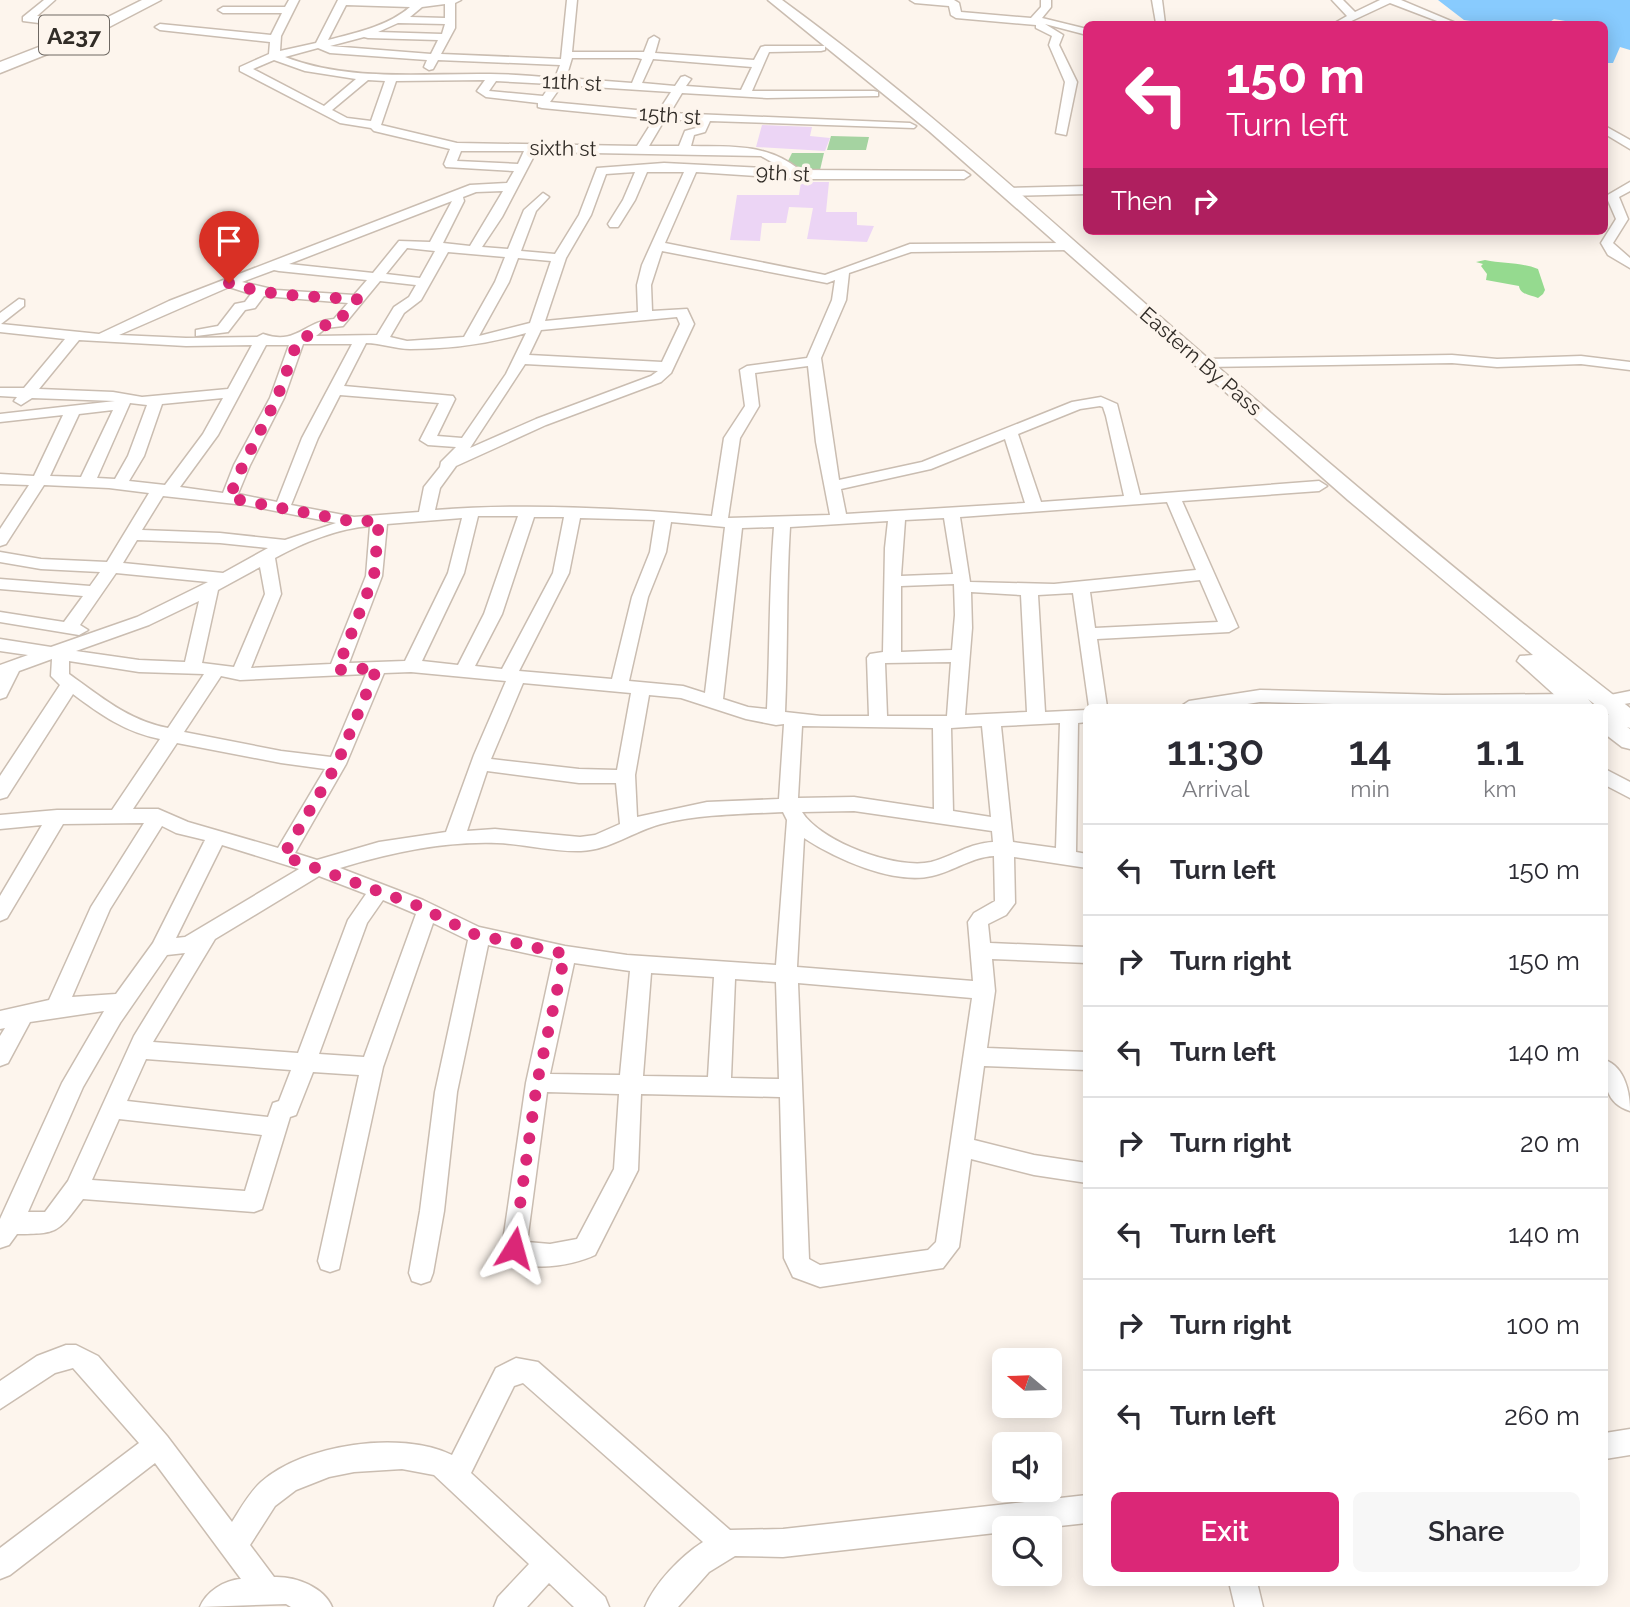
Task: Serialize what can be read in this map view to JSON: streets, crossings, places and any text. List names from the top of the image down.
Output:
{
  "streets": {
    "highway": ["A237"],
    "main road": ["Eastern By Pass"],
    "street": [
      "11th st",
      "15th st",
      "sixth st",
      "9th st"
    ]
  },
  "crossings": [
    ["11th st", "sixth st"],
    ["11th st", "Eastern By Pass"],
    ["15th st", "Eastern By Pass"],
    ["sixth st", "9th st"],
    ["9th st", "Eastern By Pass"]
  ],
  "north": "left",
  "page": {
    "turn": ["150 m", "Turn left"],
    "then": "Then",
    "eta": [
      "11:30",
      "Arrival",
      "14",
      "min",
      "1.1",
      "km"
    ],
    "list": [
      {
        "name": "Turn left",
        "value": "150 m"
      },
      {
        "name": "Turn right",
        "value": "150 m"
      },
      {
        "name": "Turn left",
        "value": "140 m"
      },
      {
        "name": "Turn right",
        "value": "20 m"
      },
      {
        "name": "Turn left",
        "value": "140 m"
      },
      {
        "name": "Turn right",
        "value": "100 m"
      },
      {
        "name": "Turn left",
        "value": "260 m"
      }
    ],
    "buttons": ["Exit", "Share"]
  }
}
